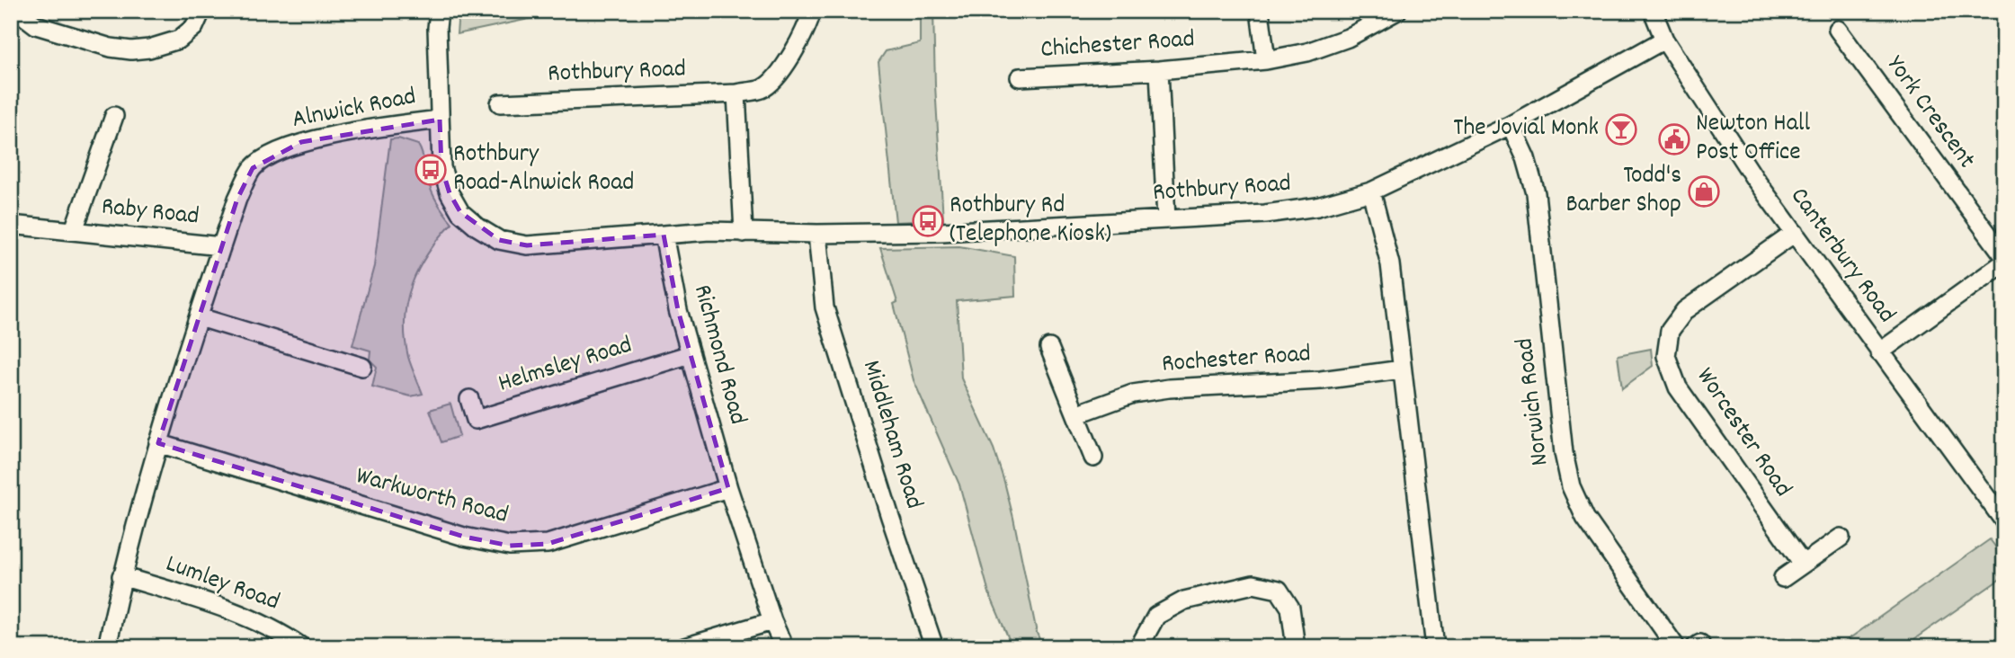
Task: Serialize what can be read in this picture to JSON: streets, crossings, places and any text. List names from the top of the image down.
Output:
{
  "streets": {
    "street": [
      "Chichester Road",
      "Rothbury Road",
      "Alnwick Road",
      "York Crescent",
      "Raby Road",
      "Canterbury Road",
      "Richmond Road",
      "Rochester Road",
      "Helmsley Road",
      "Norwich Road",
      "Worcester Road",
      "Middleham Road",
      "Warkworth Road",
      "Lumley Road"
    ]
  },
  "crossings": [
    ["Rothbury Road", "Alnwick Road"],
    ["Rothbury Road", "Canterbury Road"],
    ["Rothbury Road", "Richmond Road"],
    ["Rothbury Road", "Norwich Road"],
    ["Rothbury Road", "Middleham Road"],
    ["Alnwick Road", "Raby Road"],
    ["Alnwick Road", "Warkworth Road"],
    ["Alnwick Road", "Lumley Road"],
    ["Canterbury Road", "Worcester Road"],
    ["Richmond Road", "Helmsley Road"],
    ["Richmond Road", "Warkworth Road"]
  ],
  "places": {
    "bar": ["The Jovial Monk"],
    "public building": ["Newton Hall Post Office"],
    "bus stop": ["Rothbury Road-Alnwick Road", "Rothbury Rd (Telephone Kiosk)"],
    "shop": ["Todd's Barber Shop"]
  }
}
